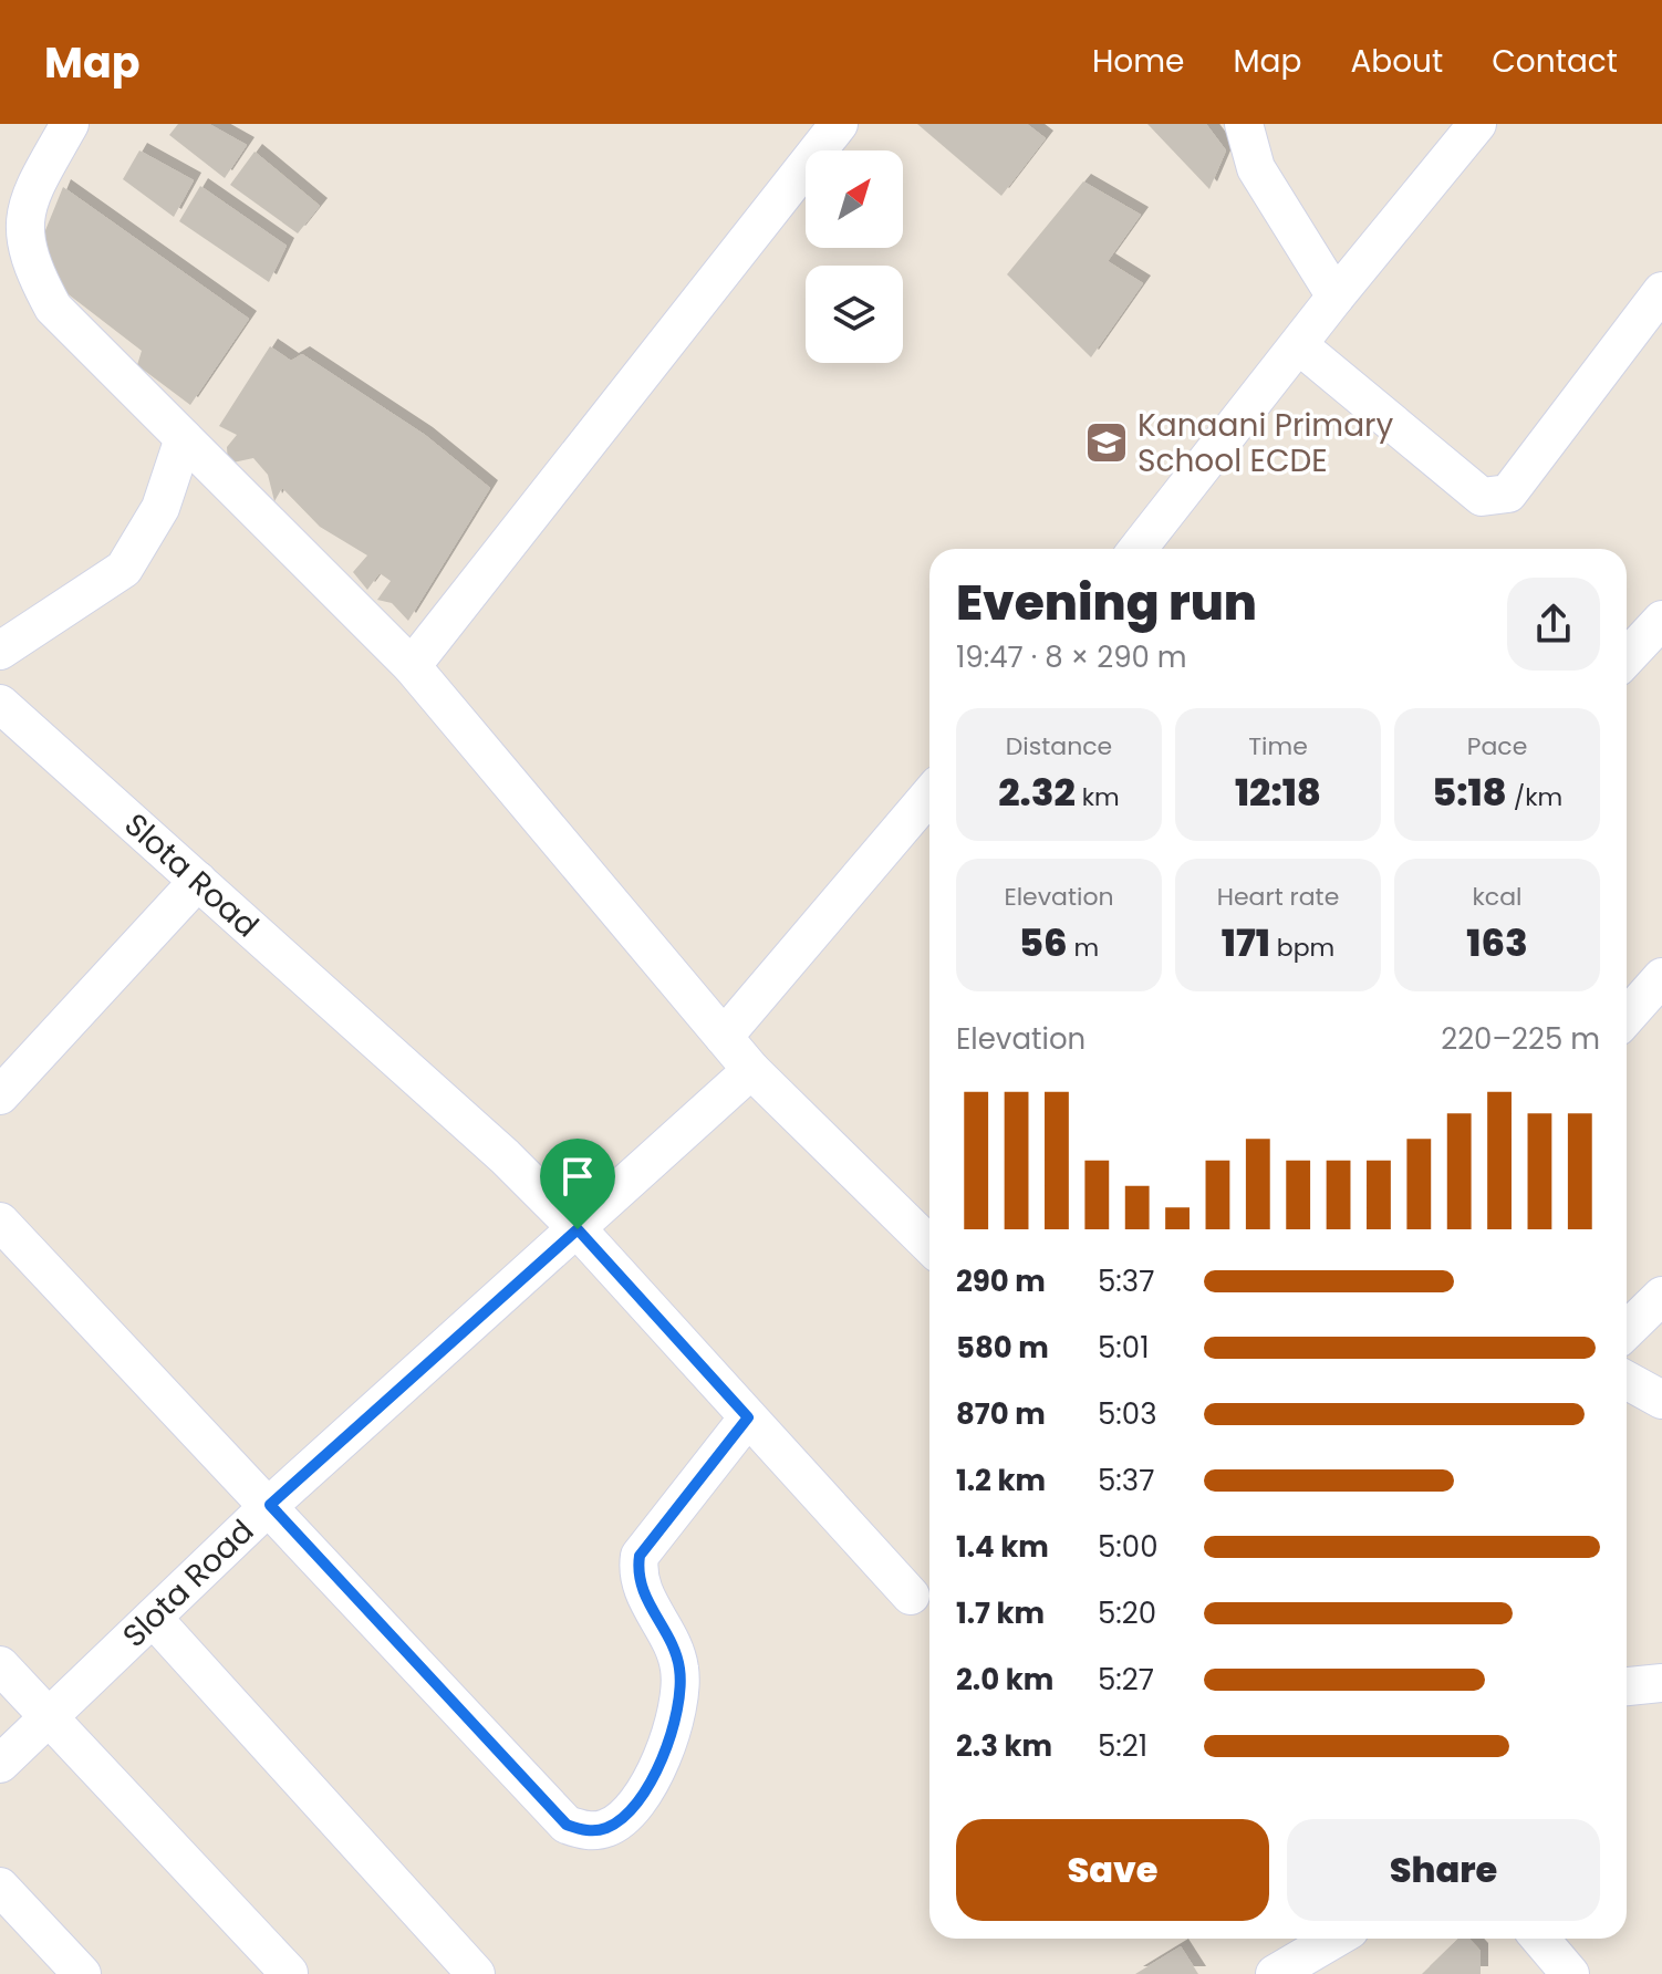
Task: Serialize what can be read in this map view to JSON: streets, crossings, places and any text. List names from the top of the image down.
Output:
{
  "streets": {
    "street": ["Slota Road"]
  },
  "places": {
    "school or university": ["Kanaani Primary School ECDE"]
  },
  "north": "top right",
  "page": {
    "header": "Map",
    "nav": [
      "Home",
      "Map",
      "About",
      "Contact"
    ],
    "heading": ["Evening run", "19:47 · 8 × 290 m"],
    "stats": [
      ["Distance", "2.32 km"],
      ["Time", "12:18"],
      ["Pace", "5:18 /km"],
      ["Elevation", "56 m"],
      ["Heart rate", "171 bpm"],
      ["kcal", "163"]
    ],
    "chart": ["Elevation", "220–225 m"],
    "list": [
      {
        "name": "290 m",
        "note": "5:37"
      },
      {
        "name": "580 m",
        "note": "5:01"
      },
      {
        "name": "870 m",
        "note": "5:03"
      },
      {
        "name": "1.2 km",
        "note": "5:37"
      },
      {
        "name": "1.4 km",
        "note": "5:00"
      },
      {
        "name": "1.7 km",
        "note": "5:20"
      },
      {
        "name": "2.0 km",
        "note": "5:27"
      },
      {
        "name": "2.3 km",
        "note": "5:21"
      }
    ],
    "buttons": ["Save", "Share"]
  }
}
